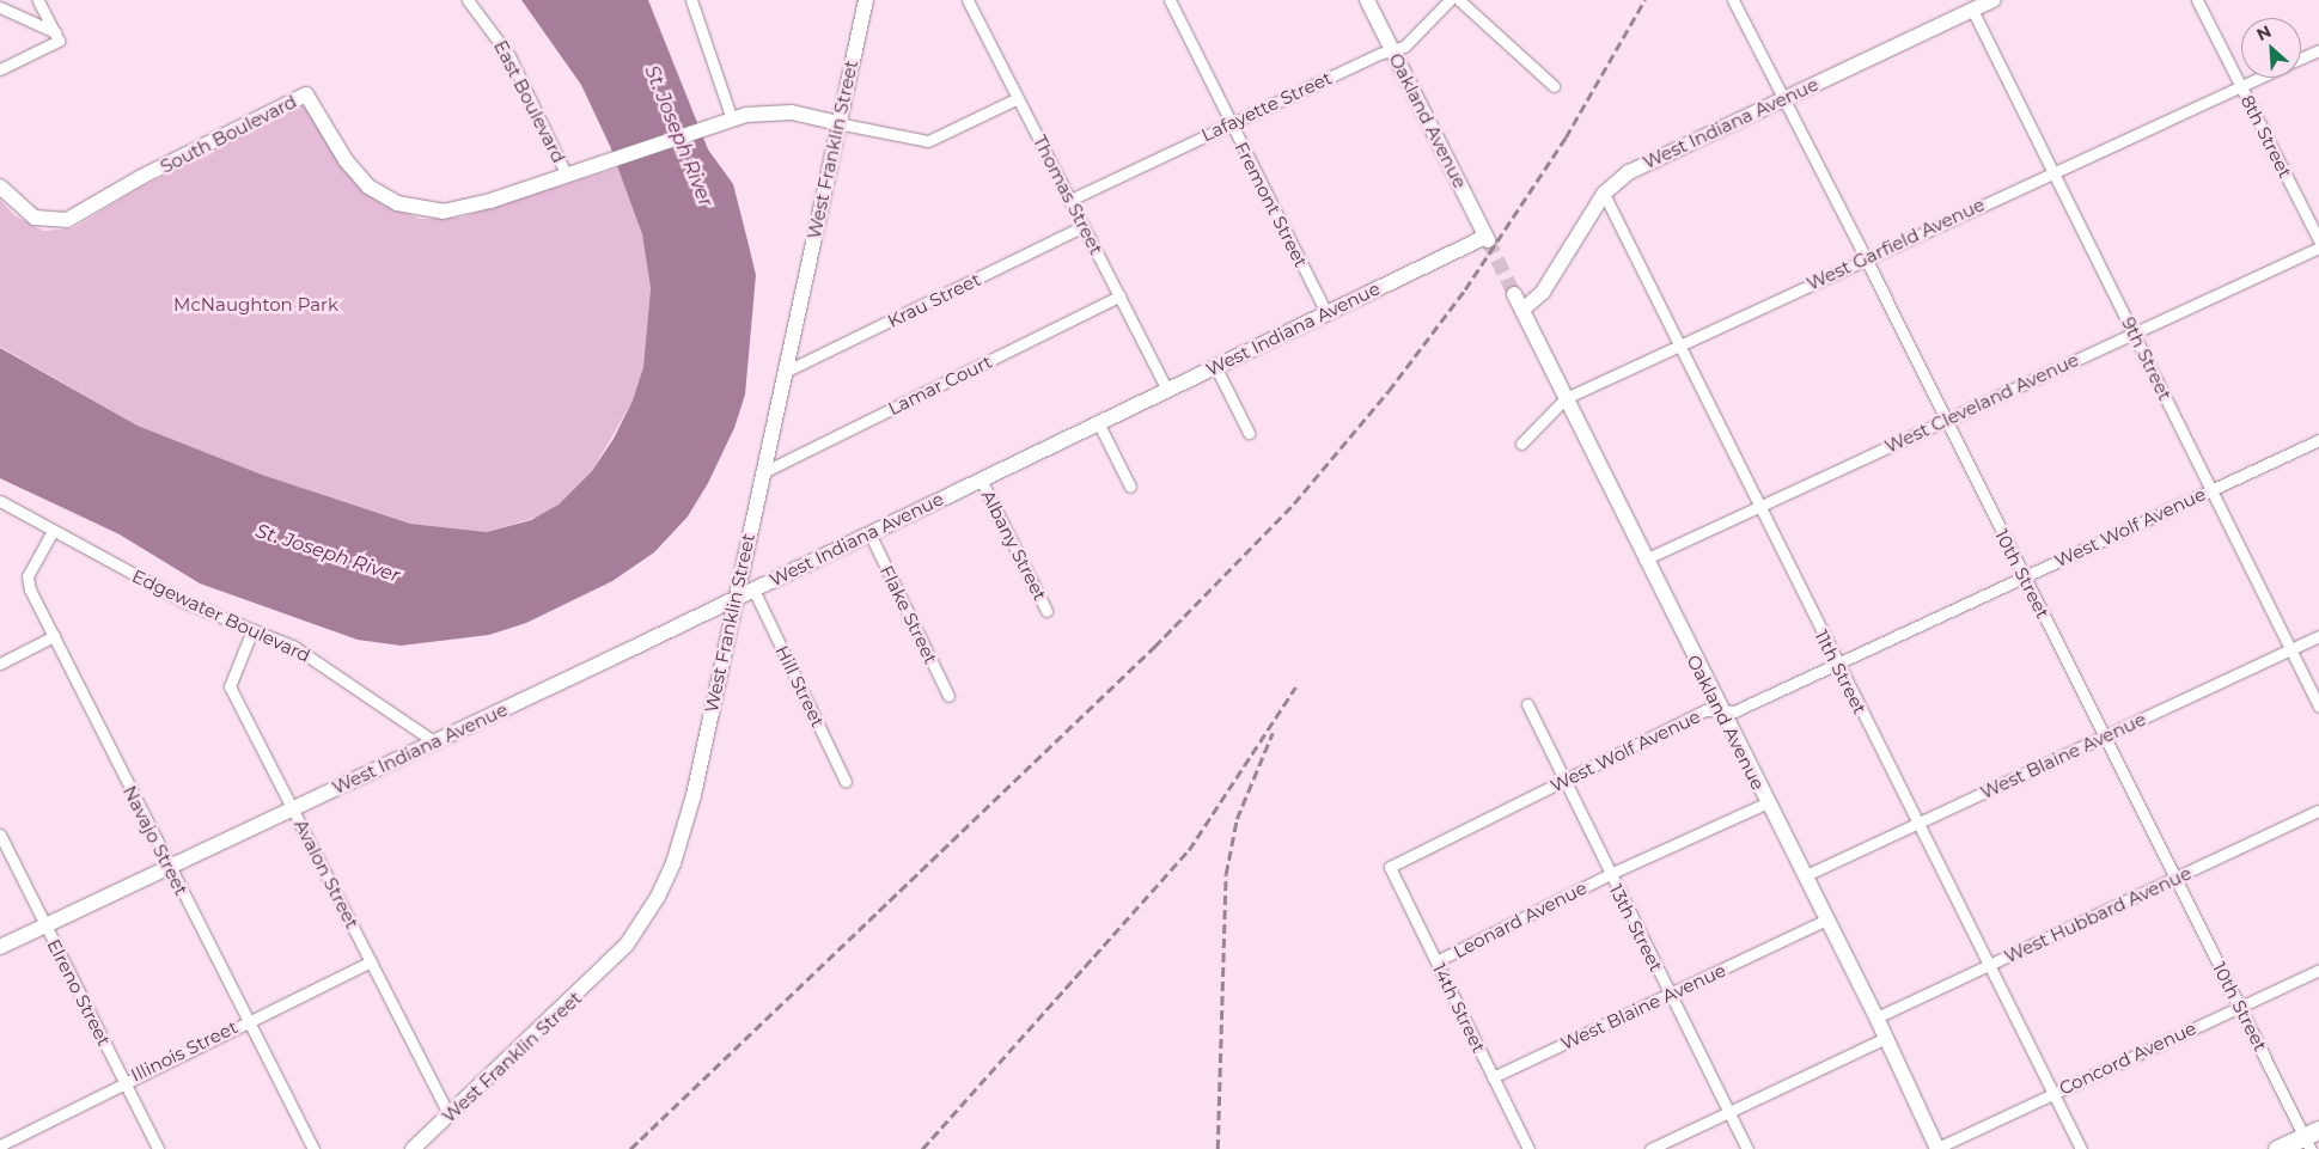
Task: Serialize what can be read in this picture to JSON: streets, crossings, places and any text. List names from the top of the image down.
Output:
{
  "streets": {
    "street": [
      "East Boulevard",
      "Lafayette Street",
      "Oakland Avenue",
      "West Indiana Avenue",
      "South Boulevard",
      "8th Street",
      "West Franklin Street",
      "Thomas Street",
      "Fremont Street",
      "West Garfield Avenue",
      "Krau Street",
      "9th Street",
      "Lamar Court",
      "West Cleveland Avenue",
      "West Wolf Avenue",
      "Albany Street",
      "10th Street",
      "Flake Street",
      "Edgewater Boulevard",
      "11th Street",
      "Hill Street",
      "West Blaine Avenue",
      "Navajo Street",
      "Avalon Street",
      "West Hubbard Avenue",
      "Leonard Avenue",
      "13th Street",
      "Elreno Street",
      "14th Street",
      "Illinois Street",
      "Concord Avenue"
    ]
  },
  "crossings": [
    ["East Boulevard", "South Boulevard"],
    ["Lafayette Street", "Oakland Avenue"],
    ["Lafayette Street", "Thomas Street"],
    ["Lafayette Street", "Fremont Street"],
    ["Oakland Avenue", "West Indiana Avenue"],
    ["Oakland Avenue", "West Garfield Avenue"],
    ["Oakland Avenue", "West Cleveland Avenue"],
    ["Oakland Avenue", "West Wolf Avenue"],
    ["Oakland Avenue", "West Blaine Avenue"],
    ["Oakland Avenue", "West Hubbard Avenue"],
    ["Oakland Avenue", "Leonard Avenue"],
    ["Oakland Avenue", "Concord Avenue"],
    ["West Indiana Avenue", "West Franklin Street"],
    ["West Indiana Avenue", "Thomas Street"],
    ["West Indiana Avenue", "Fremont Street"],
    ["West Indiana Avenue", "9th Street"],
    ["West Indiana Avenue", "Albany Street"],
    ["West Indiana Avenue", "10th Street"],
    ["West Indiana Avenue", "Flake Street"],
    ["West Indiana Avenue", "Edgewater Boulevard"],
    ["West Indiana Avenue", "11th Street"],
    ["West Indiana Avenue", "Hill Street"],
    ["West Indiana Avenue", "Navajo Street"],
    ["West Indiana Avenue", "Avalon Street"],
    ["West Indiana Avenue", "Elreno Street"],
    ["8th Street", "West Garfield Avenue"],
    ["West Franklin Street", "Krau Street"],
    ["West Franklin Street", "Lamar Court"],
    ["West Franklin Street", "Avalon Street"],
    ["Thomas Street", "Krau Street"],
    ["Thomas Street", "Lamar Court"],
    ["West Garfield Avenue", "9th Street"],
    ["West Garfield Avenue", "10th Street"],
    ["West Garfield Avenue", "11th Street"],
    ["9th Street", "West Cleveland Avenue"],
    ["9th Street", "West Wolf Avenue"],
    ["9th Street", "West Blaine Avenue"],
    ["West Cleveland Avenue", "10th Street"],
    ["West Cleveland Avenue", "11th Street"],
    ["West Wolf Avenue", "10th Street"],
    ["West Wolf Avenue", "11th Street"],
    ["West Wolf Avenue", "13th Street"],
    ["West Wolf Avenue", "14th Street"],
    ["10th Street", "West Blaine Avenue"],
    ["10th Street", "West Hubbard Avenue"],
    ["10th Street", "Concord Avenue"],
    ["Edgewater Boulevard", "Navajo Street"],
    ["Edgewater Boulevard", "Avalon Street"],
    ["11th Street", "West Blaine Avenue"],
    ["11th Street", "West Hubbard Avenue"],
    ["11th Street", "Concord Avenue"],
    ["West Blaine Avenue", "13th Street"],
    ["West Blaine Avenue", "14th Street"],
    ["Navajo Street", "Illinois Street"],
    ["Avalon Street", "Illinois Street"],
    ["Leonard Avenue", "13th Street"],
    ["Leonard Avenue", "14th Street"],
    ["Elreno Street", "Illinois Street"]
  ],
  "water": ["St. Joseph River"],
  "parks": ["McNaughton Park"],
  "north": "top left"
}
